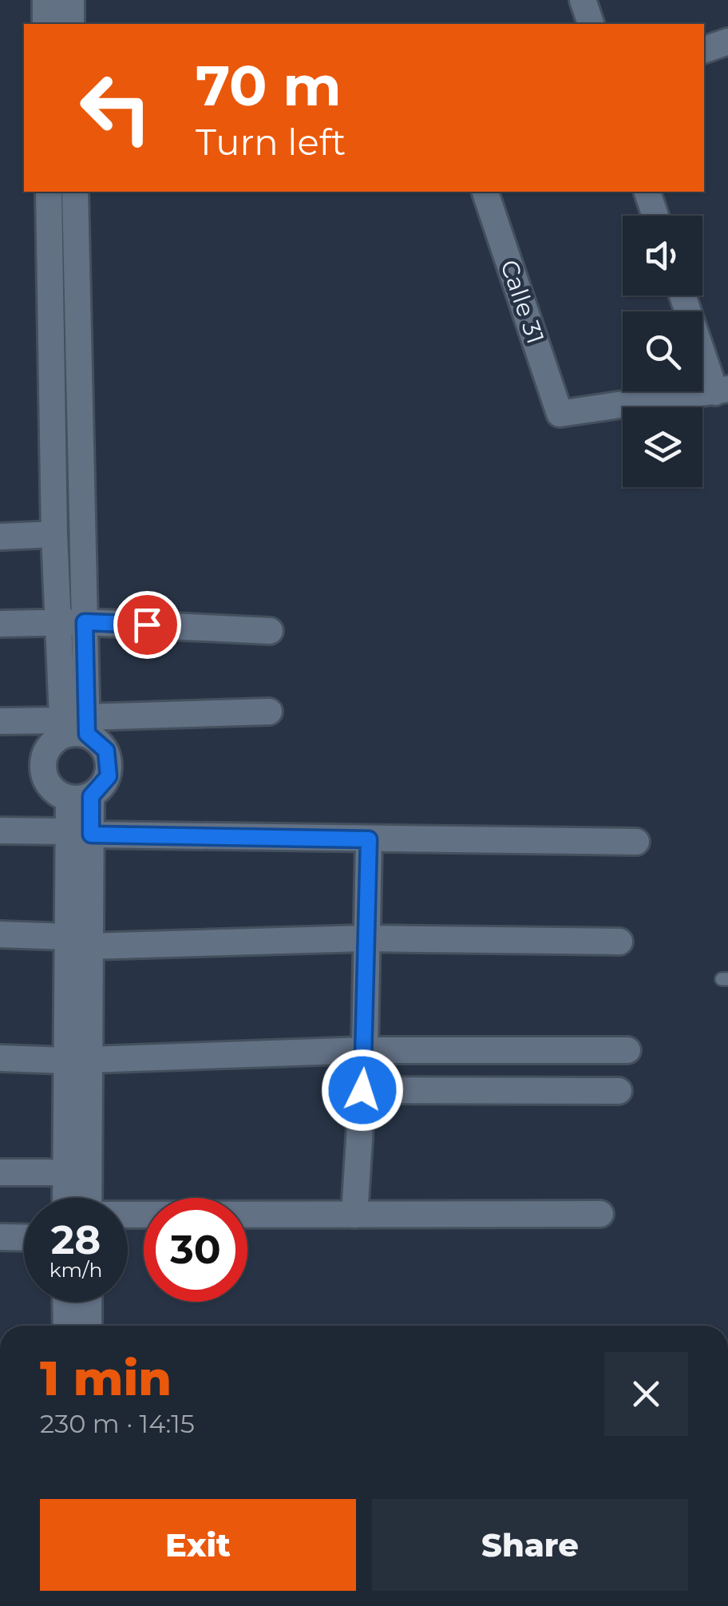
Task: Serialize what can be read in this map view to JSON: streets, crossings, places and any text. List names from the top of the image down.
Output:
{
  "streets": {
    "street": ["Calle 31"]
  },
  "page": {
    "turn": ["70 m", "Turn left"],
    "speed": "28 km/h",
    "limit": "30",
    "heading": ["1 min", "230 m · 14:15"],
    "buttons": ["Exit", "Share"]
  }
}
